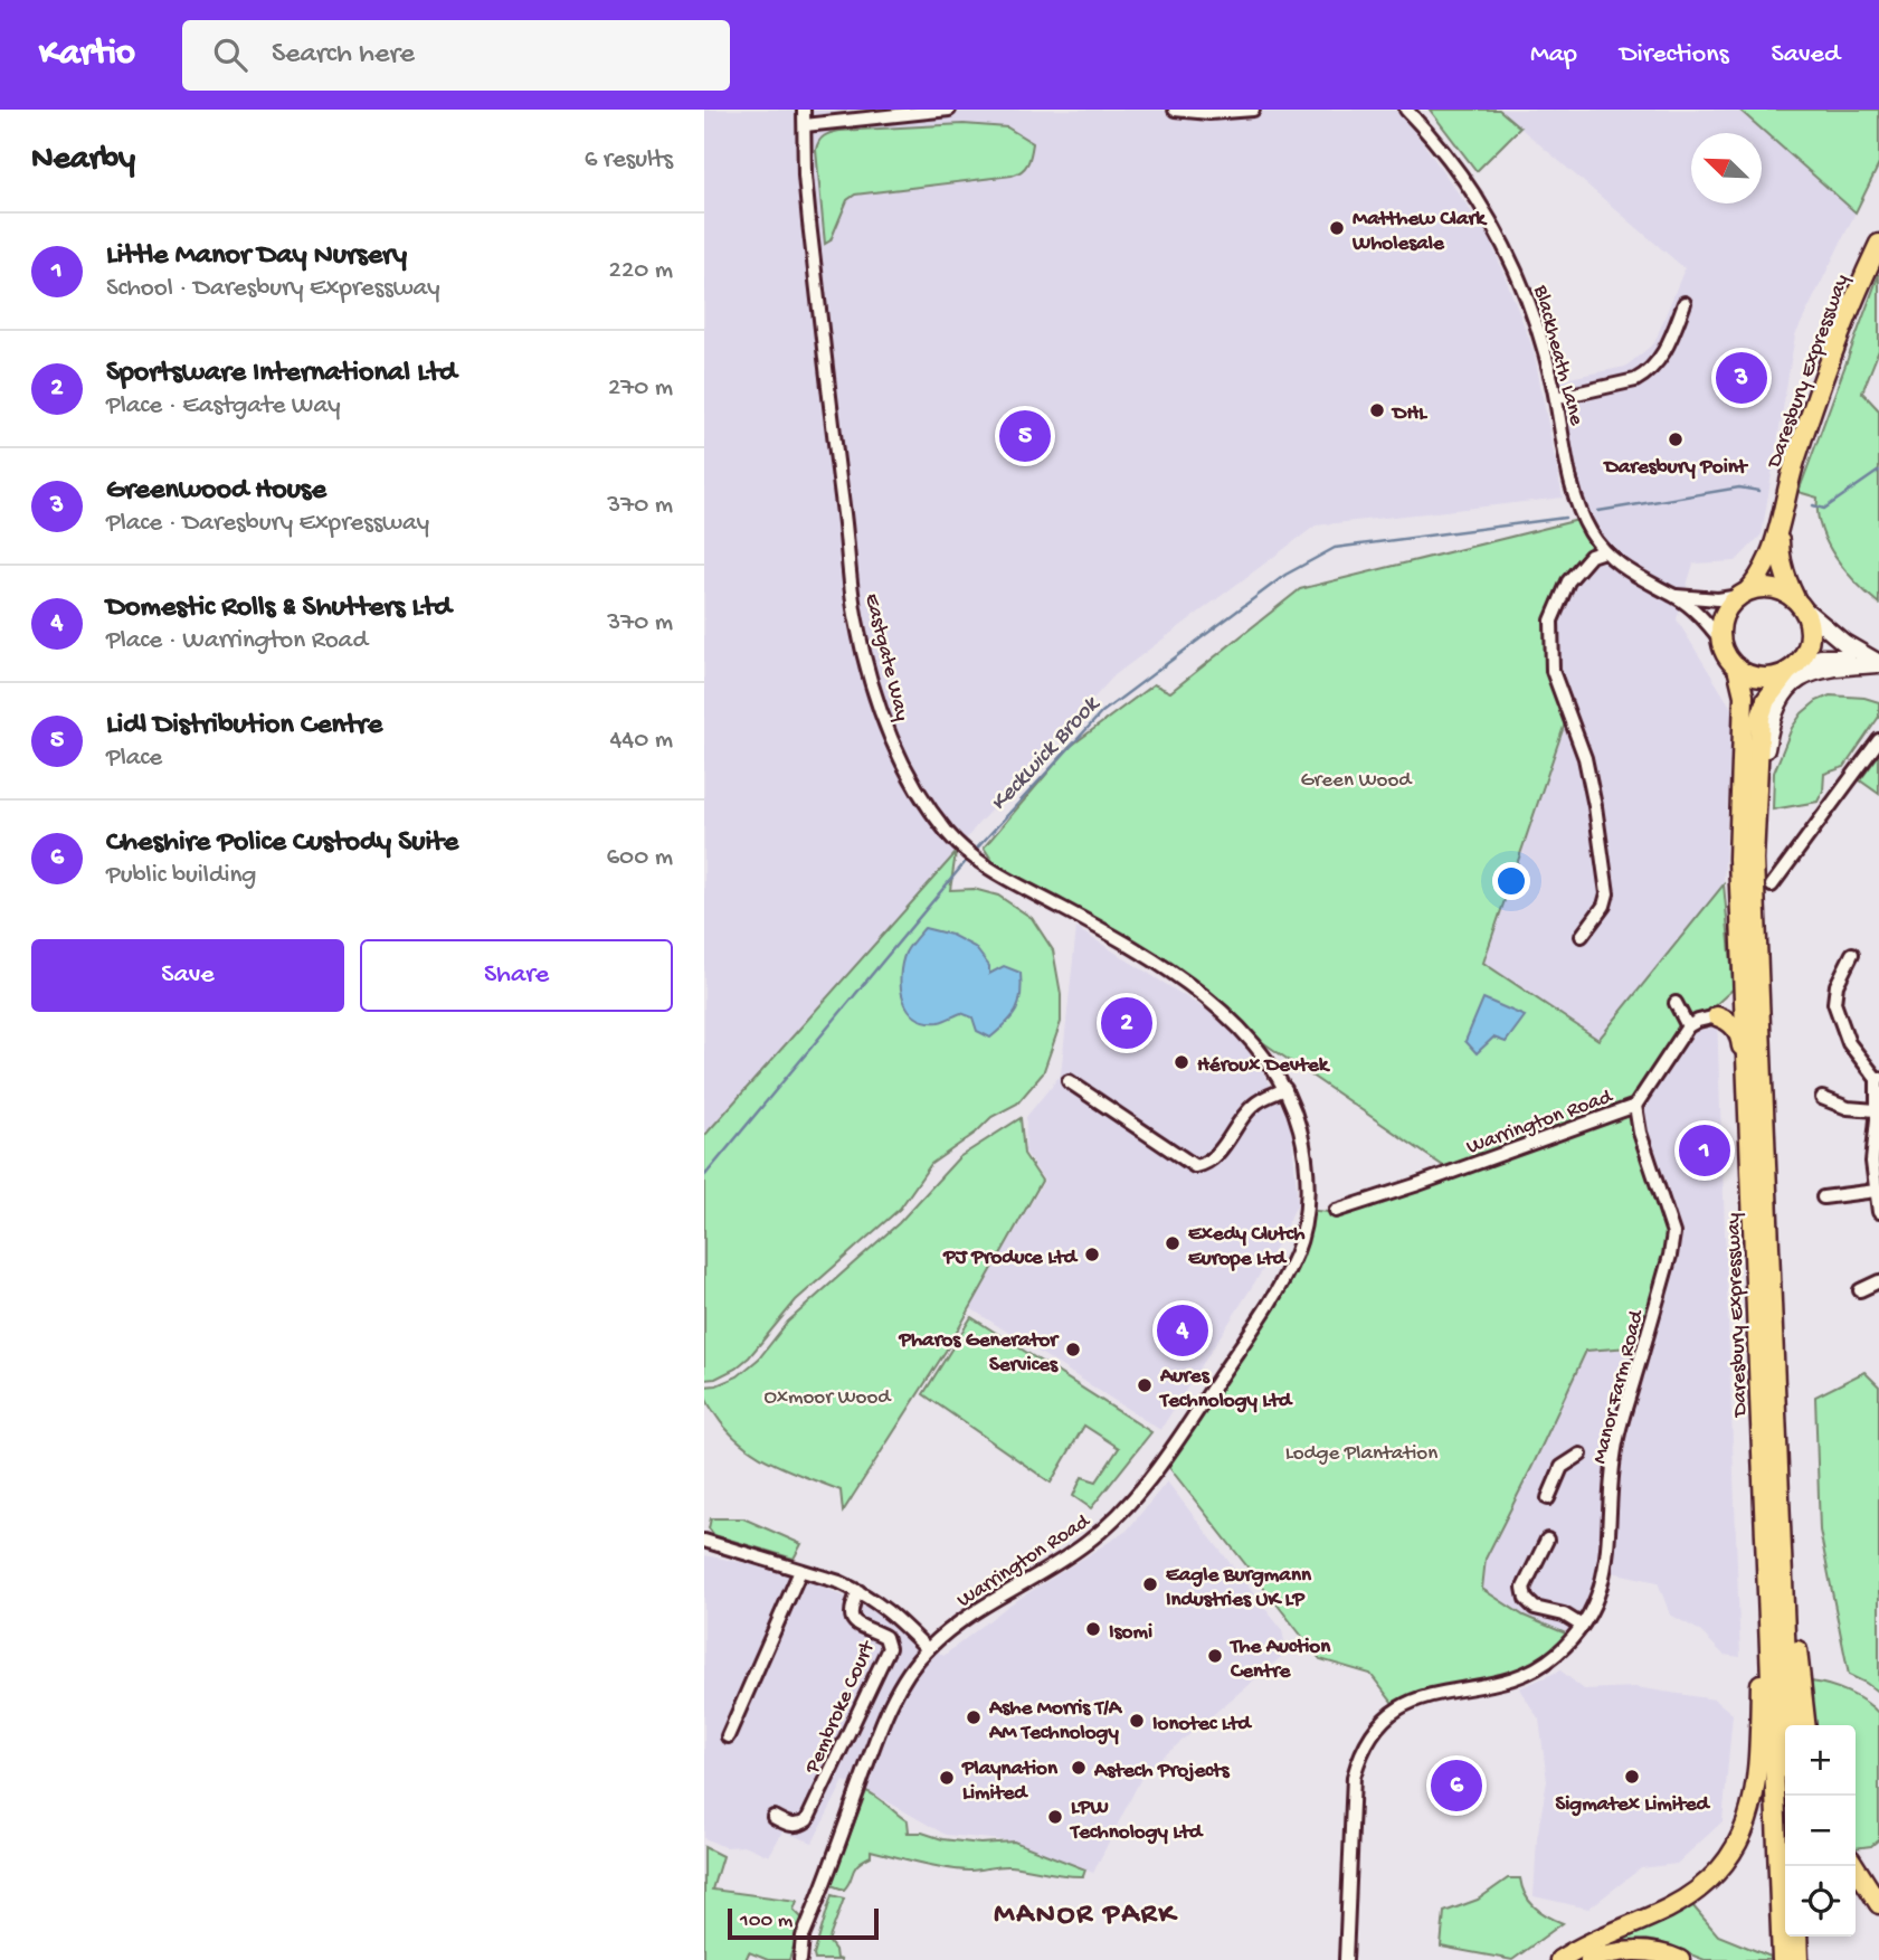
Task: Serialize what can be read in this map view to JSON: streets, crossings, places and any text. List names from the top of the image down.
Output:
{
  "streets": {
    "main road": ["Daresbury Expressway"],
    "street": [
      "Blackheath Lane",
      "Eastgate Way",
      "Warrington Road",
      "Manor Farm Road",
      "Pembroke Court"
    ]
  },
  "crossings": [
    ["Blackheath Lane", "Daresbury Expressway"],
    ["Eastgate Way", "Warrington Road"],
    ["Warrington Road", "Manor Farm Road"]
  ],
  "districts": ["MANOR PARK"],
  "water": ["Keckwick Brook"],
  "parks": ["Green Wood", "Oxmoor Wood", "Lodge Plantation"],
  "places": [
    "Matthew Clark Wholesale",
    "DHL",
    "Daresbury Point",
    "Héroux Devtek",
    "Exedy Clutch Europe Ltd",
    "PJ Produce Ltd",
    "Pharos Generator Services",
    "Aures Technology Ltd",
    "Eagle Burgmann Industries UK LP",
    "Isomi",
    "The Auction Centre",
    "Ashe Morris T/A AM Technology",
    "Ionotec Ltd",
    "Astech Projects",
    "Sigmatex Limited",
    "Playnation Limited",
    "LPW Technology Ltd"
  ],
  "scale_bar": "100 m",
  "north": "top left",
  "page": {
    "header": "Kartio",
    "search": "Search here",
    "nav": ["Map", "Directions", "Saved"],
    "heading": ["Nearby", "6 results"],
    "list": [
      {
        "mark": "1",
        "name": "Little Manor Day Nursery",
        "note": "School · Daresbury Expressway",
        "value": "220 m"
      },
      {
        "mark": "2",
        "name": "Sportsware International Ltd",
        "note": "Place · Eastgate Way",
        "value": "270 m"
      },
      {
        "mark": "3",
        "name": "Greenwood House",
        "note": "Place · Daresbury Expressway",
        "value": "370 m"
      },
      {
        "mark": "4",
        "name": "Domestic Rolls & Shutters Ltd",
        "note": "Place · Warrington Road",
        "value": "370 m"
      },
      {
        "mark": "5",
        "name": "Lidl Distribution Centre",
        "note": "Place",
        "value": "440 m"
      },
      {
        "mark": "6",
        "name": "Cheshire Police Custody Suite",
        "note": "Public building",
        "value": "600 m"
      }
    ],
    "pins": [
      "3",
      "5",
      "2",
      "1",
      "4",
      "6"
    ],
    "buttons": ["Save", "Share"],
    "map_buttons": ["+", "−"],
    "scale": "100 m"
  }
}
